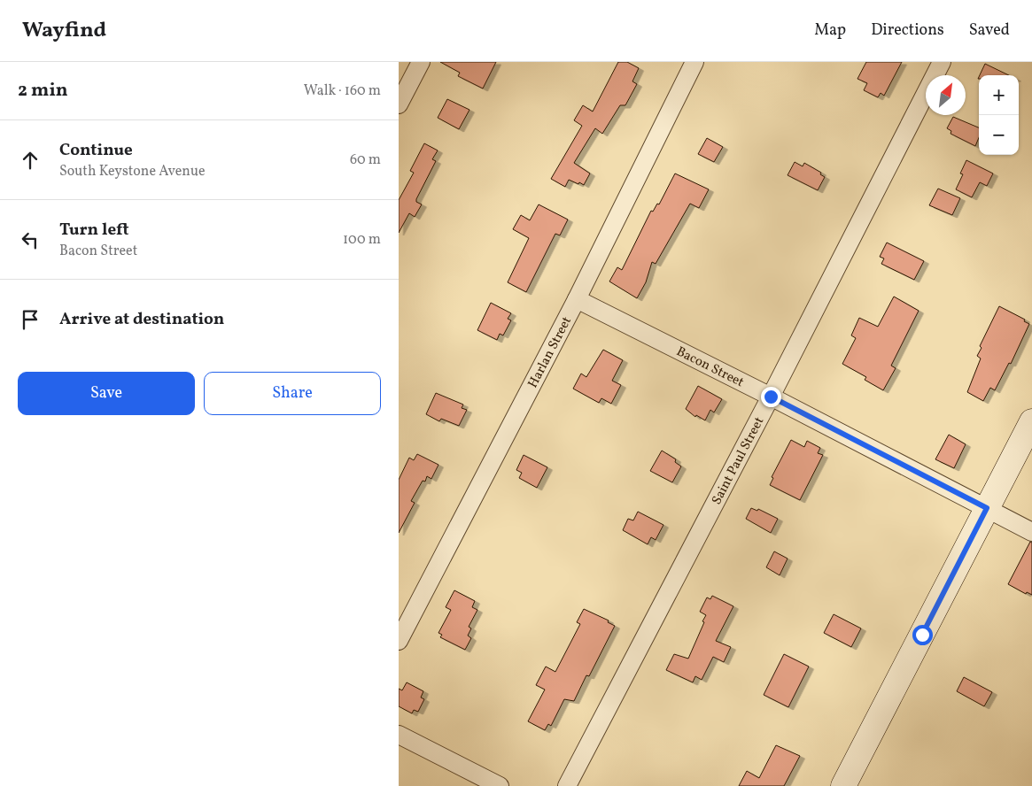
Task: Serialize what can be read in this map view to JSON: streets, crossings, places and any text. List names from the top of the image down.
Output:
{
  "streets": {
    "street": ["Harlan Street", "Bacon Street", "Saint Paul Street"]
  },
  "crossings": [
    ["Harlan Street", "Bacon Street"],
    ["Bacon Street", "Saint Paul Street"]
  ],
  "north": "top right",
  "page": {
    "header": "Wayfind",
    "nav": ["Map", "Directions", "Saved"],
    "heading": ["2 min", "Walk · 160 m"],
    "map_buttons": ["+", "−"],
    "list": [
      ["Continue", "South Keystone Avenue", "60 m"],
      ["Turn left", "Bacon Street", "100 m"],
      "Arrive at destination"
    ],
    "buttons": ["Save", "Share"]
  }
}
